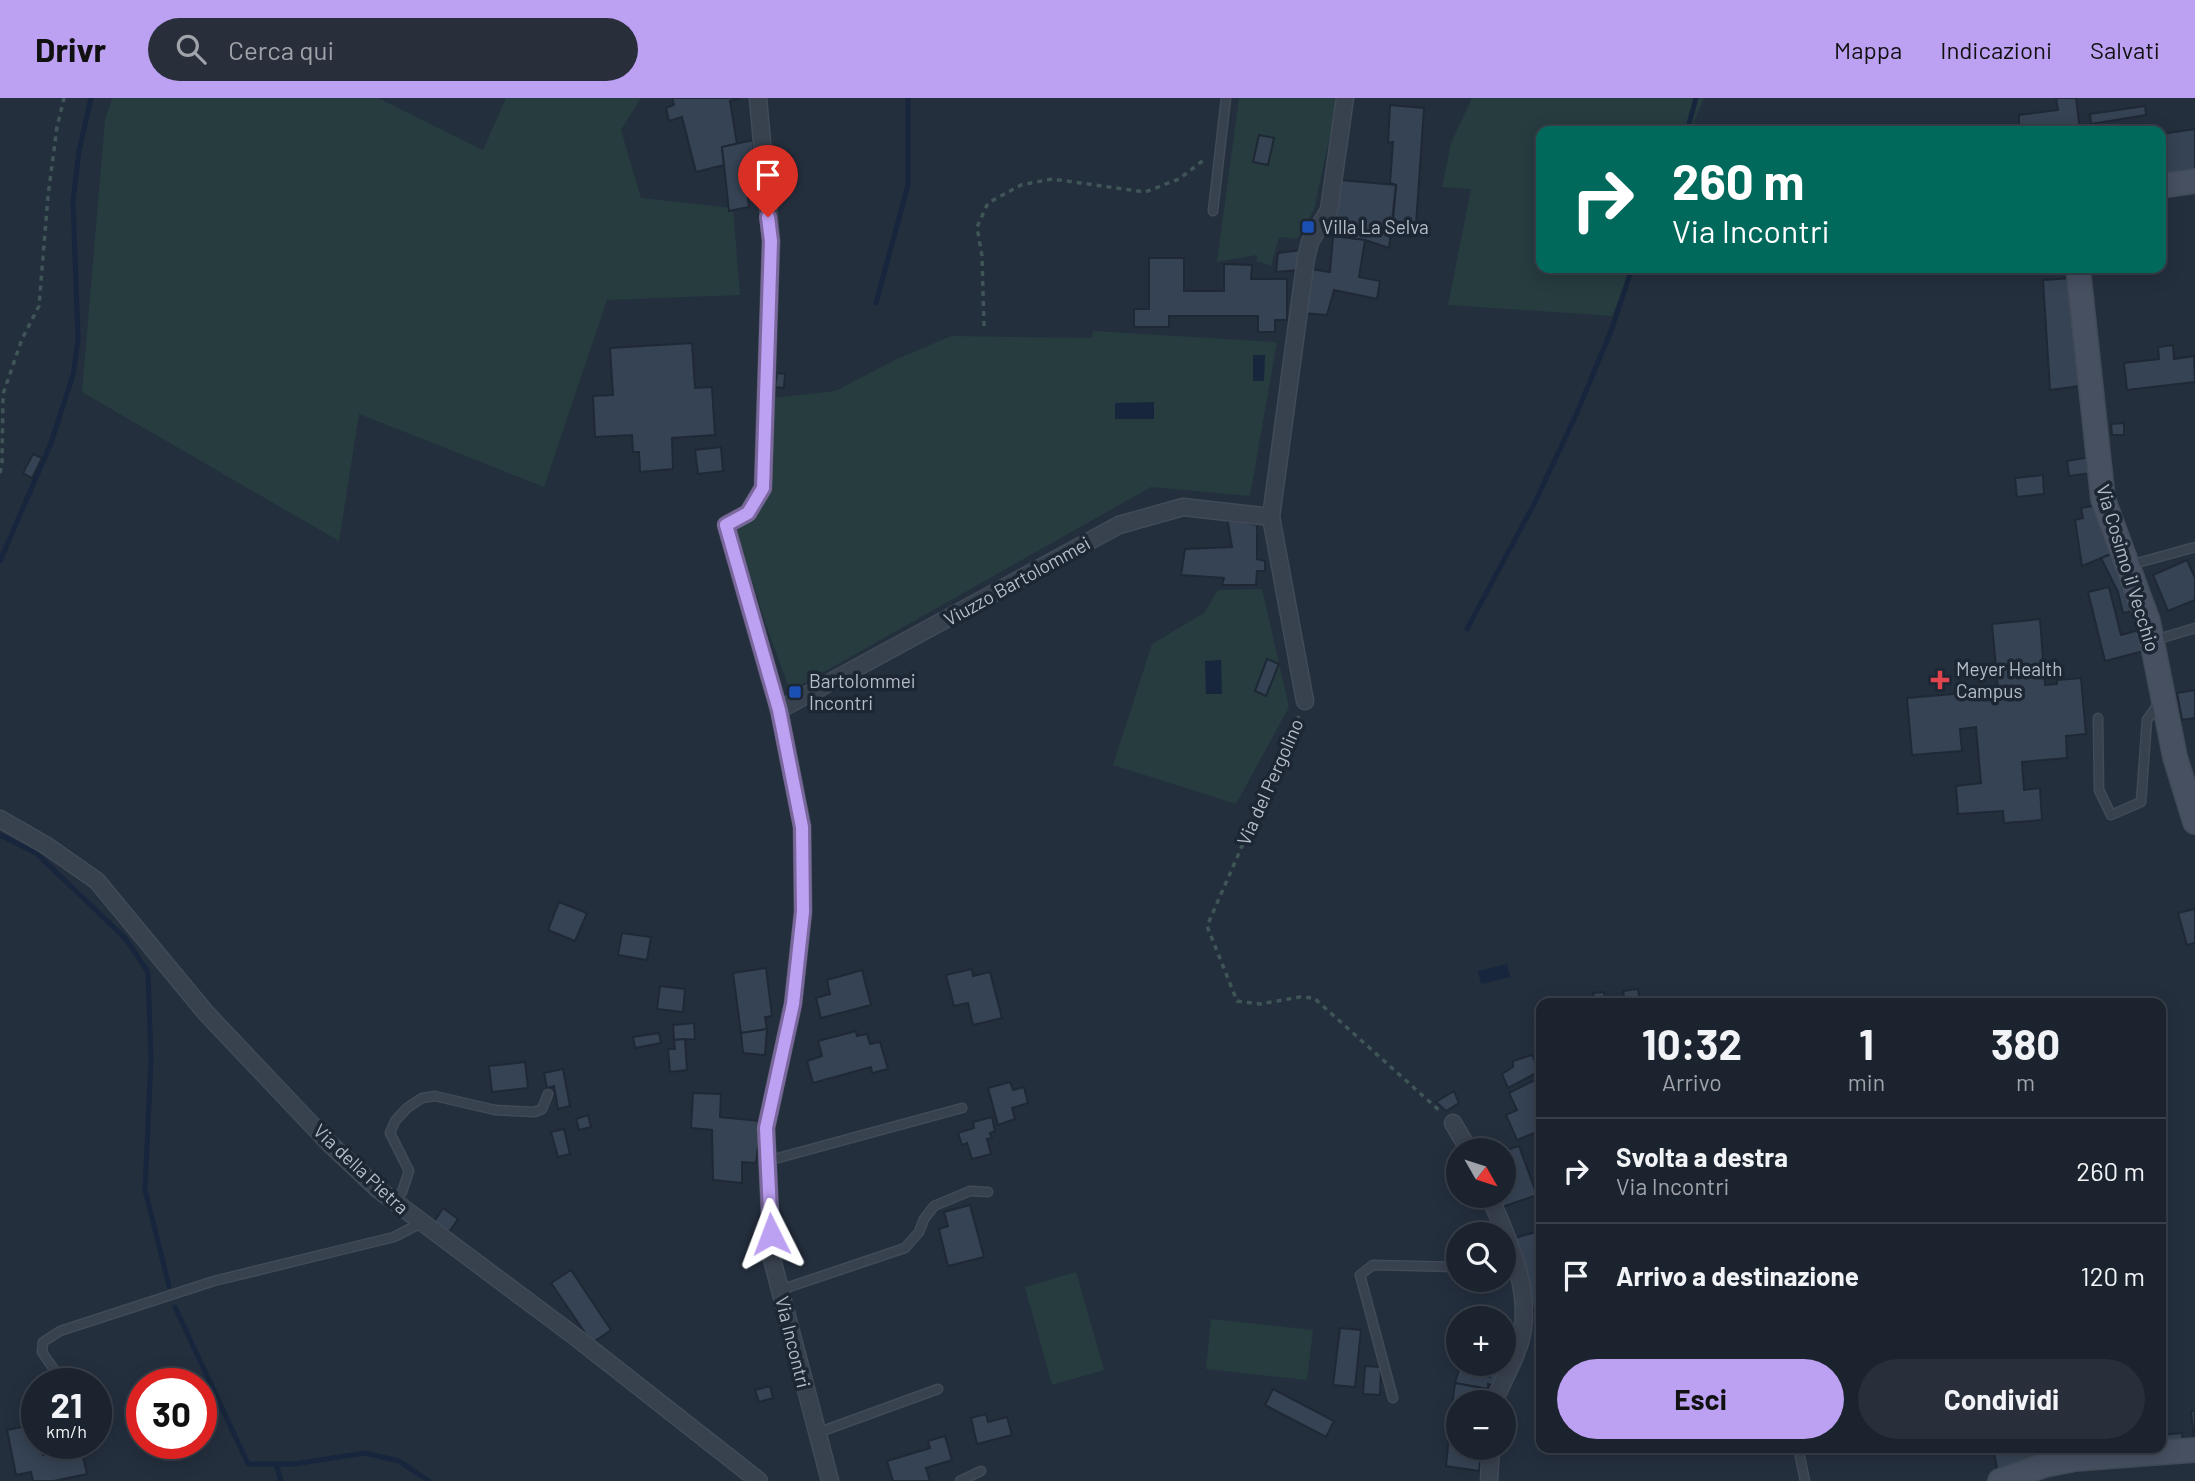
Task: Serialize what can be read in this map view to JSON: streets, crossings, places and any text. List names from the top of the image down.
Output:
{
  "streets": {
    "street": [
      "Via Cosimo il Vecchio",
      "Viuzzo Bartolommei",
      "Via del Pergolino",
      "Via della Pietra",
      "Via Incontri"
    ]
  },
  "crossings": [
    ["Viuzzo Bartolommei", "Via del Pergolino"],
    ["Viuzzo Bartolommei", "Via Incontri"]
  ],
  "places": {
    "transit": ["Villa La Selva", "Bartolommei Incontri"],
    "health": ["Meyer Health Campus"]
  },
  "north": "bottom right",
  "page": {
    "header": "Drivr",
    "search": "Cerca qui",
    "nav": ["Mappa", "Indicazioni", "Salvati"],
    "turn": ["260 m", "Via Incontri"],
    "eta": [
      "10:32",
      "Arrivo",
      "1",
      "min",
      "380",
      "m"
    ],
    "list": [
      {
        "name": "Svolta a destra",
        "note": "Via Incontri",
        "value": "260 m"
      },
      {
        "name": "Arrivo a destinazione",
        "value": "120 m"
      }
    ],
    "map_buttons": ["+", "−"],
    "buttons": ["Esci", "Condividi"],
    "speed": "21 km/h",
    "limit": "30"
  }
}
